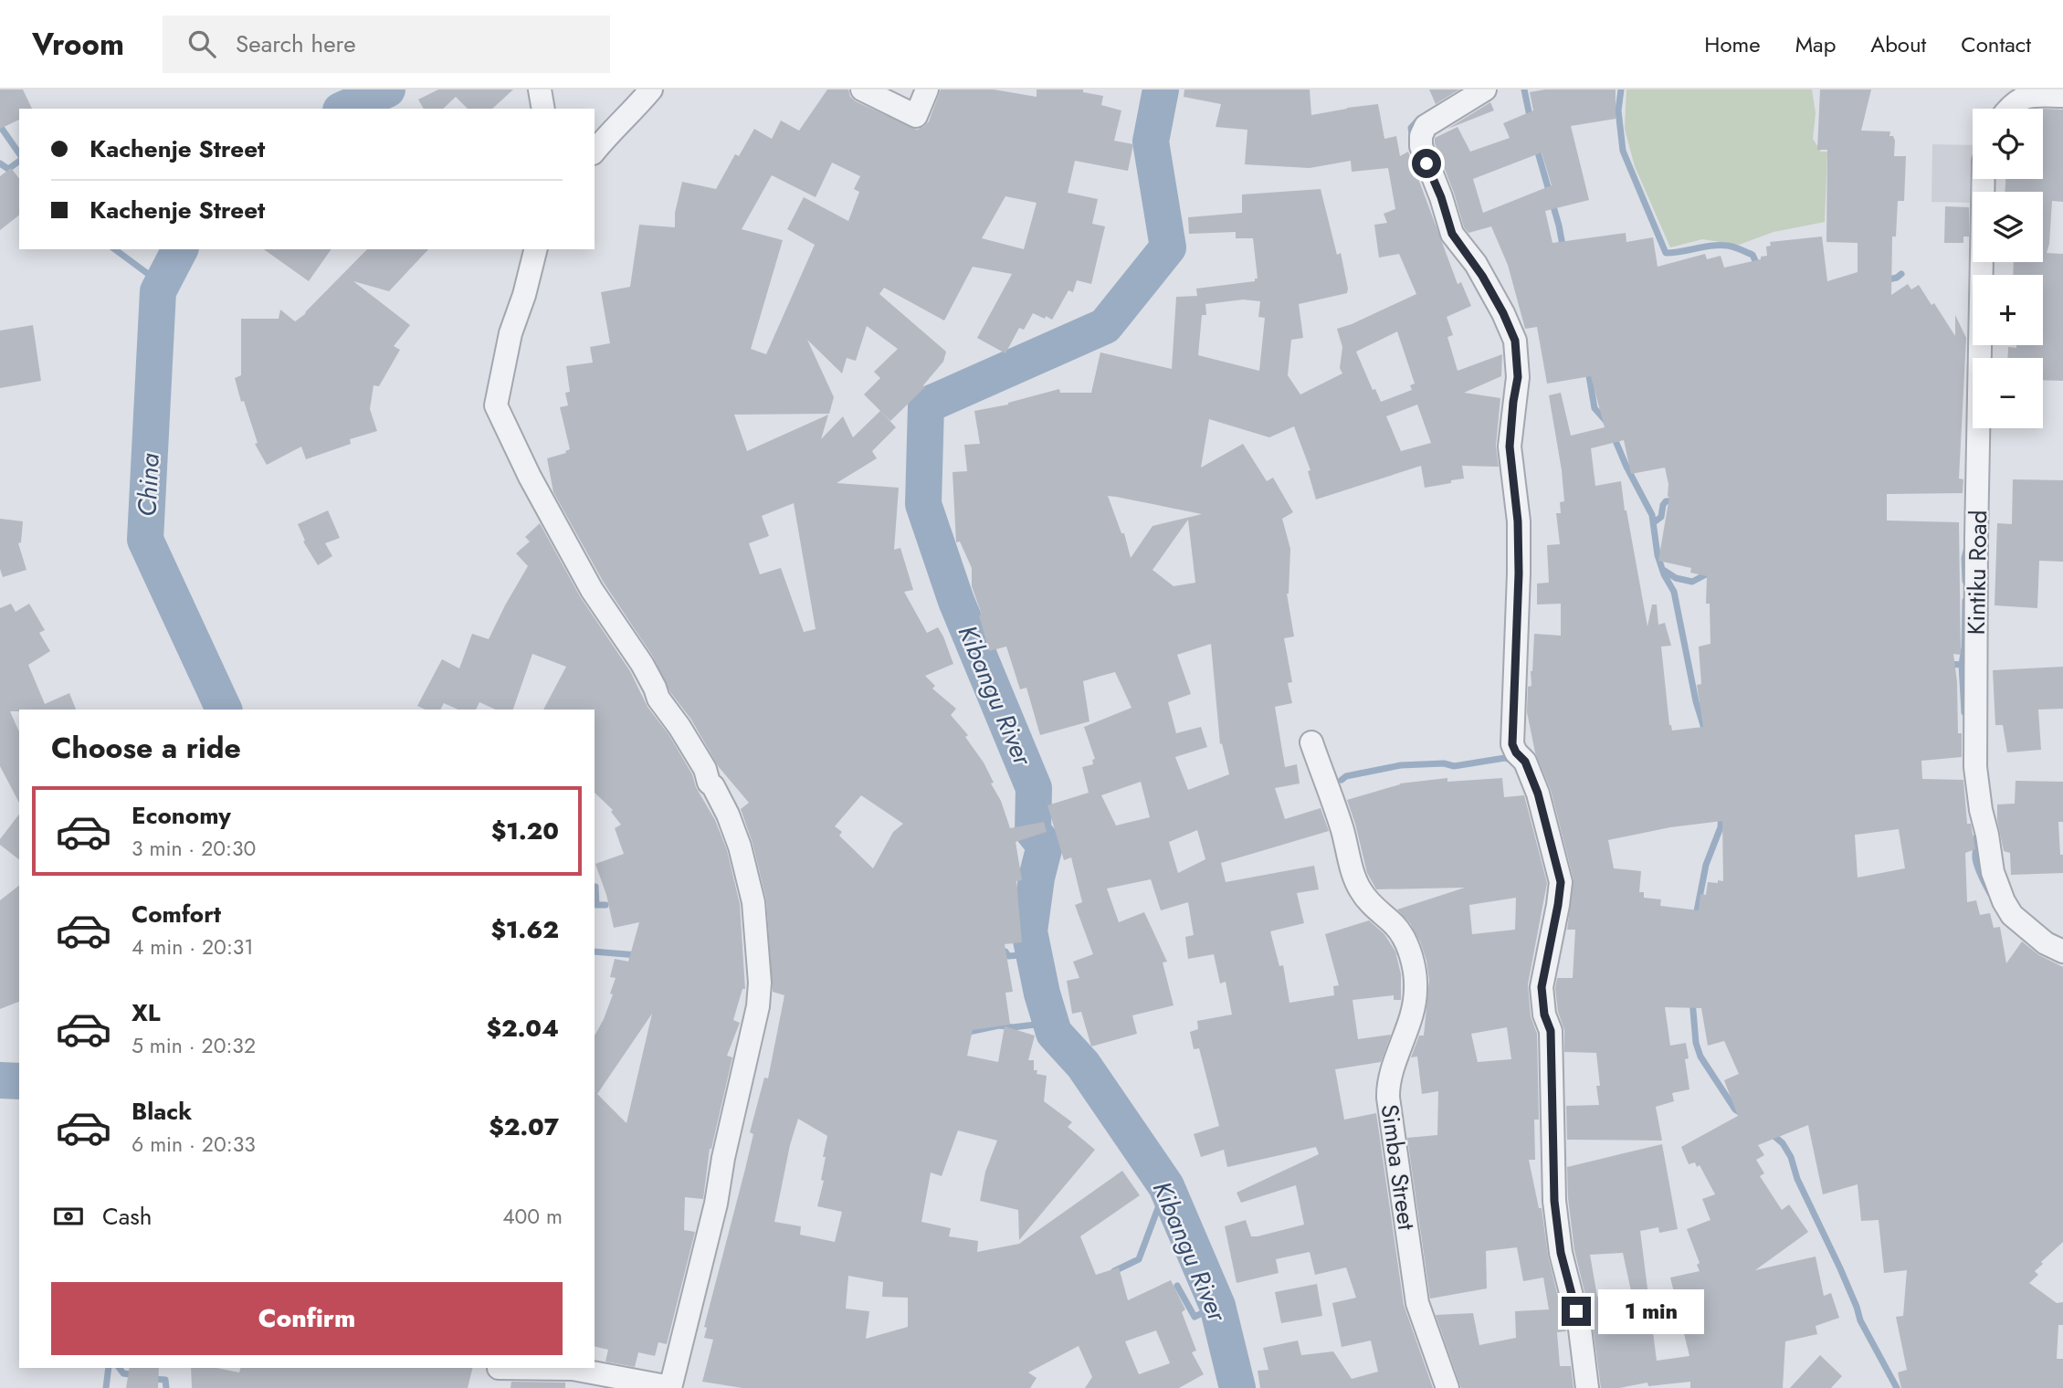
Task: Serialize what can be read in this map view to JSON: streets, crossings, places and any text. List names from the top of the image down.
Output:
{
  "streets": {
    "street": ["Kintiku Road", "Simba Street"]
  },
  "water": ["China", "Kibangu River"],
  "page": {
    "header": "Vroom",
    "search": "Search here",
    "nav": [
      "Home",
      "Map",
      "About",
      "Contact"
    ],
    "map_buttons": ["+", "−"],
    "banner": ["Kachenje Street", "Kachenje Street"],
    "heading": "Choose a ride",
    "list": [
      {
        "name": "Economy",
        "note": "3 min · 20:30",
        "value": "$1.20"
      },
      {
        "name": "Comfort",
        "note": "4 min · 20:31",
        "value": "$1.62"
      },
      {
        "name": "XL",
        "note": "5 min · 20:32",
        "value": "$2.04"
      },
      {
        "name": "Black",
        "note": "6 min · 20:33",
        "value": "$2.07"
      }
    ],
    "pay": ["Cash", "400 m"],
    "buttons": "Confirm",
    "bubble": "1 min"
  }
}
